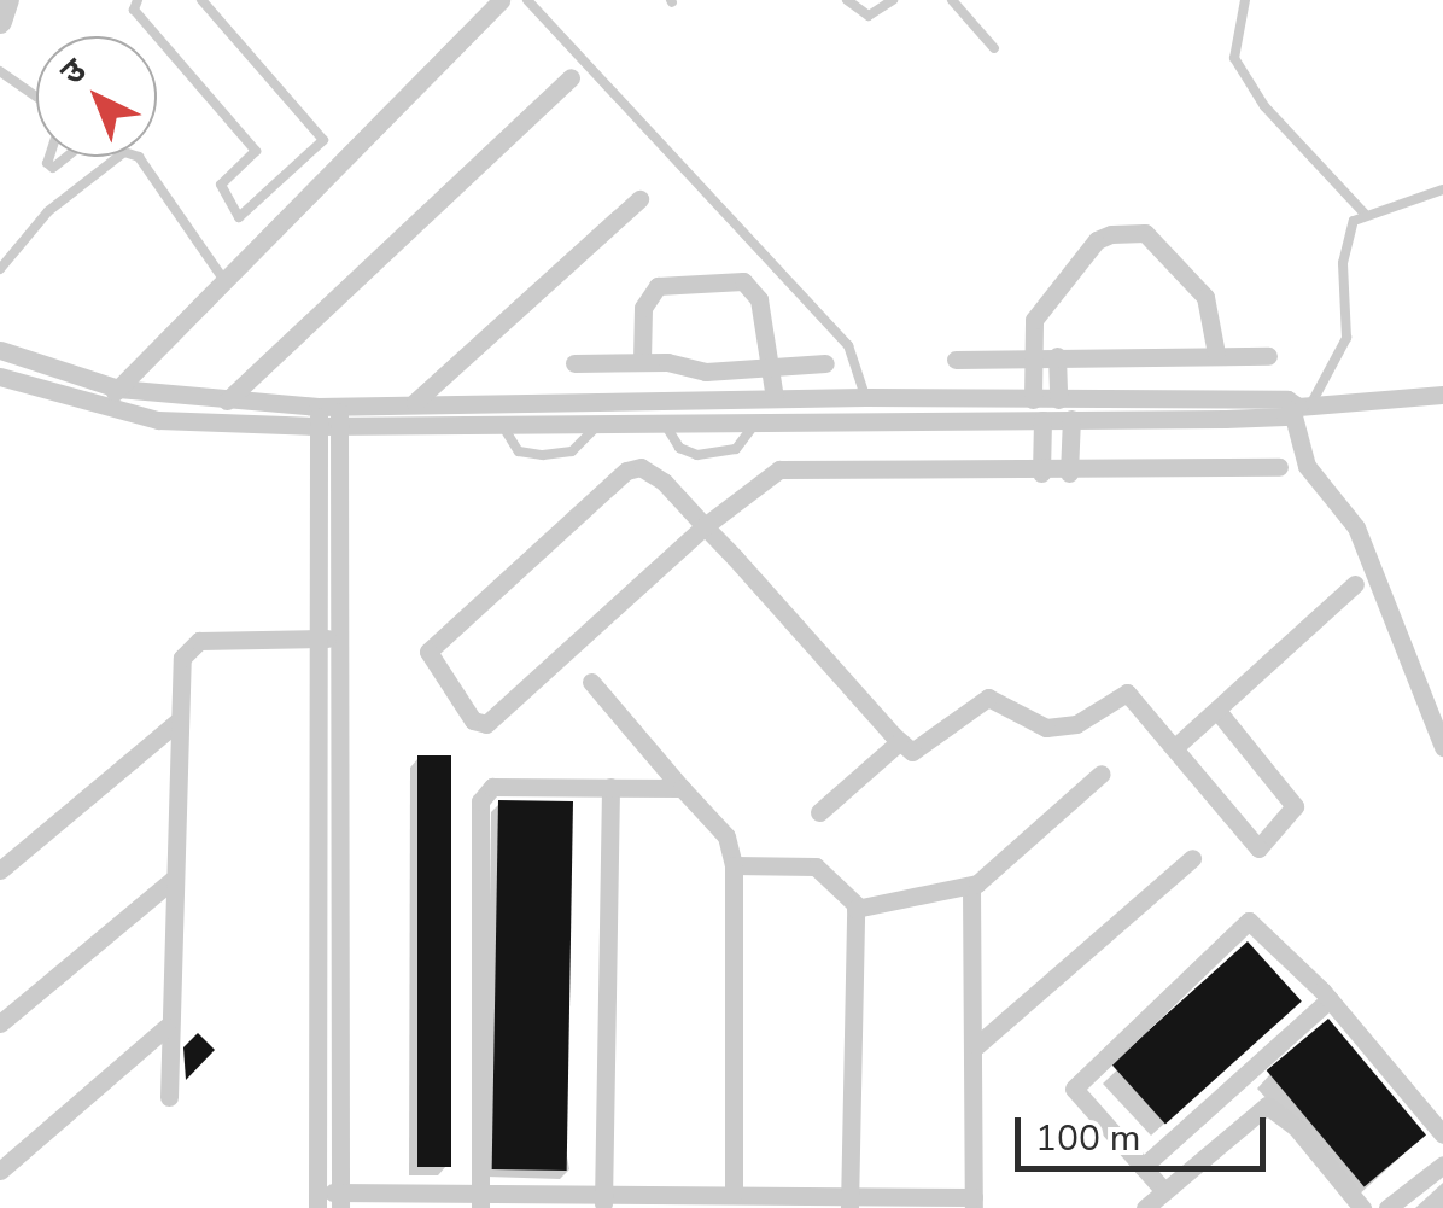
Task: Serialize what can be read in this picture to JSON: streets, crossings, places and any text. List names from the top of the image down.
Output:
{
  "scale_bar": "100 m",
  "north": "top left"
}
